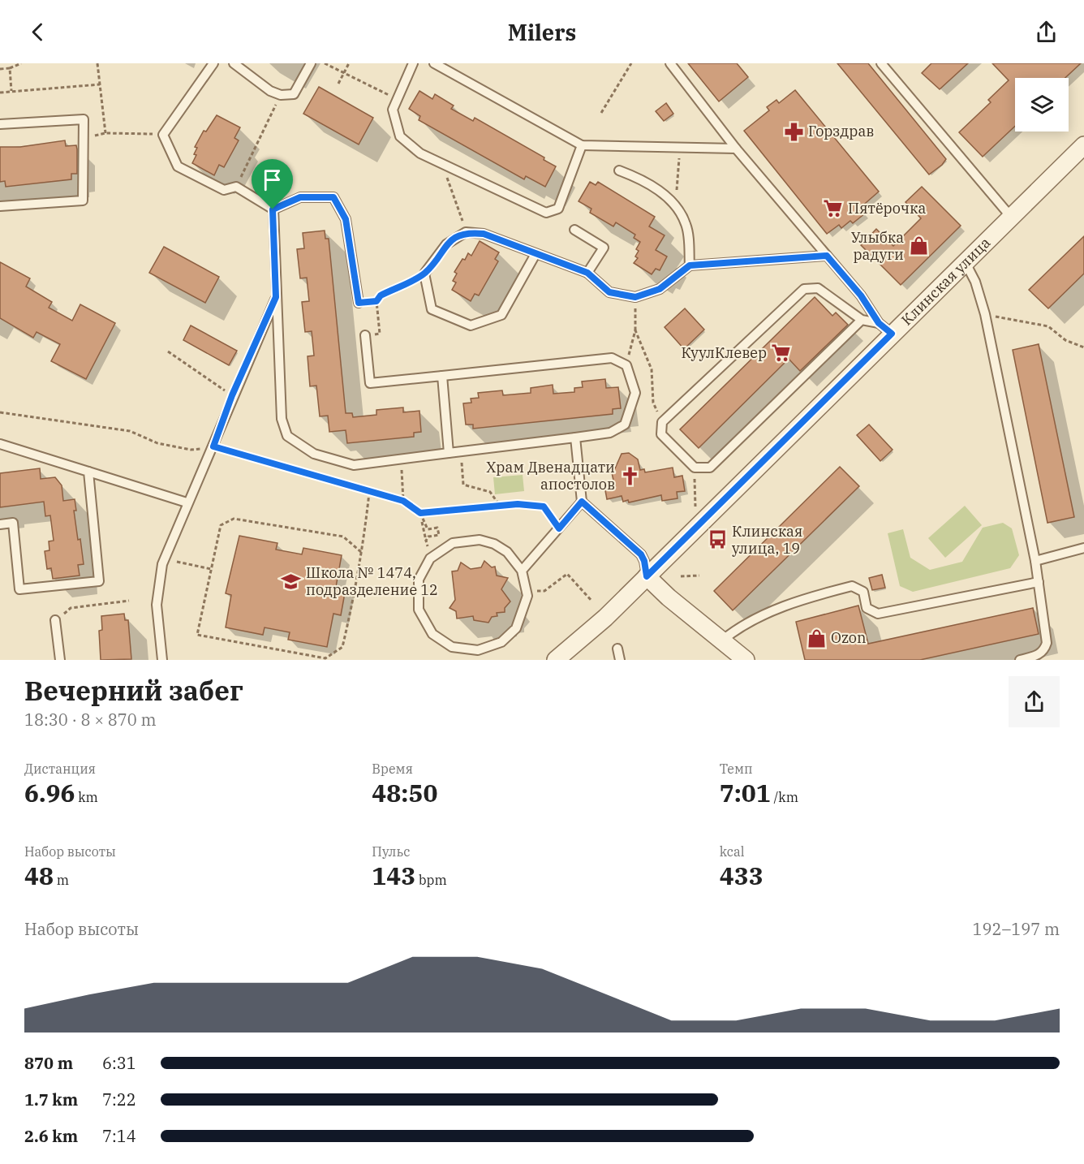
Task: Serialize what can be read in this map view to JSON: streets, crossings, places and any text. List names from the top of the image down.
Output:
{
  "streets": {
    "street": ["Клинская улица"]
  },
  "places": {
    "pharmacy": ["Горздрав"],
    "supermarket": ["Пятёрочка", "КуулКлевер"],
    "shop": ["Улыбка радуги", "Ozon"],
    "church": ["Храм Двенадцати апостолов"],
    "bus stop": ["Клинская улица, 19"],
    "school or university": ["Школа № 1474, подразделение 12"]
  },
  "page": {
    "header": "Milers",
    "heading": ["Вечерний забег", "18:30 · 8 × 870 m"],
    "stats": [
      ["Дистанция", "6.96 km"],
      ["Время", "48:50"],
      ["Темп", "7:01 /km"],
      ["Набор высоты", "48 m"],
      ["Пульс", "143 bpm"],
      ["kcal", "433"]
    ],
    "chart": ["Набор высоты", "192–197 m"],
    "list": [
      {
        "name": "870 m",
        "note": "6:31"
      },
      {
        "name": "1.7 km",
        "note": "7:22"
      },
      {
        "name": "2.6 km",
        "note": "7:14"
      }
    ]
  }
}
